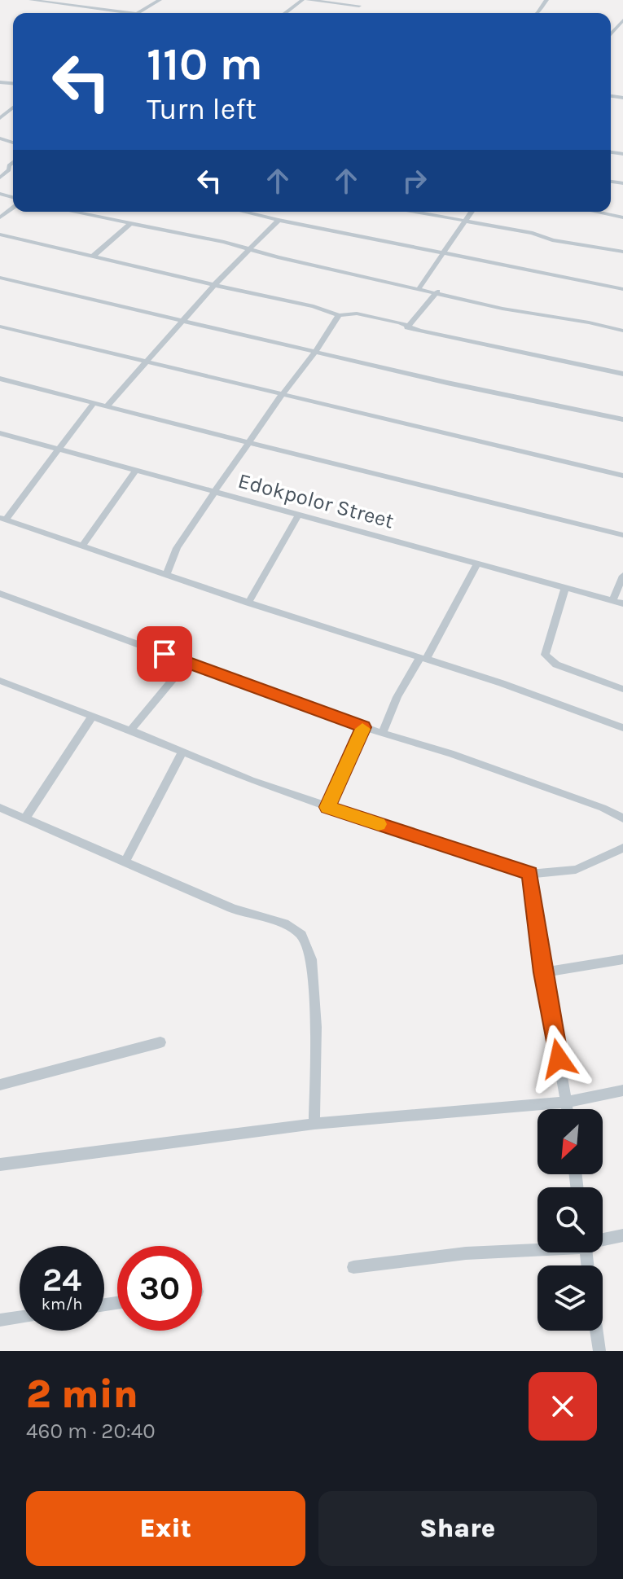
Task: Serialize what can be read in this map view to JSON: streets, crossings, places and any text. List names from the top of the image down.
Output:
{
  "streets": {
    "street": ["Edokpolor Street"]
  },
  "north": "bottom left",
  "page": {
    "turn": ["110 m", "Turn left"],
    "speed": "24 km/h",
    "limit": "30",
    "heading": ["2 min", "460 m · 20:40"],
    "buttons": ["Exit", "Share"]
  }
}
